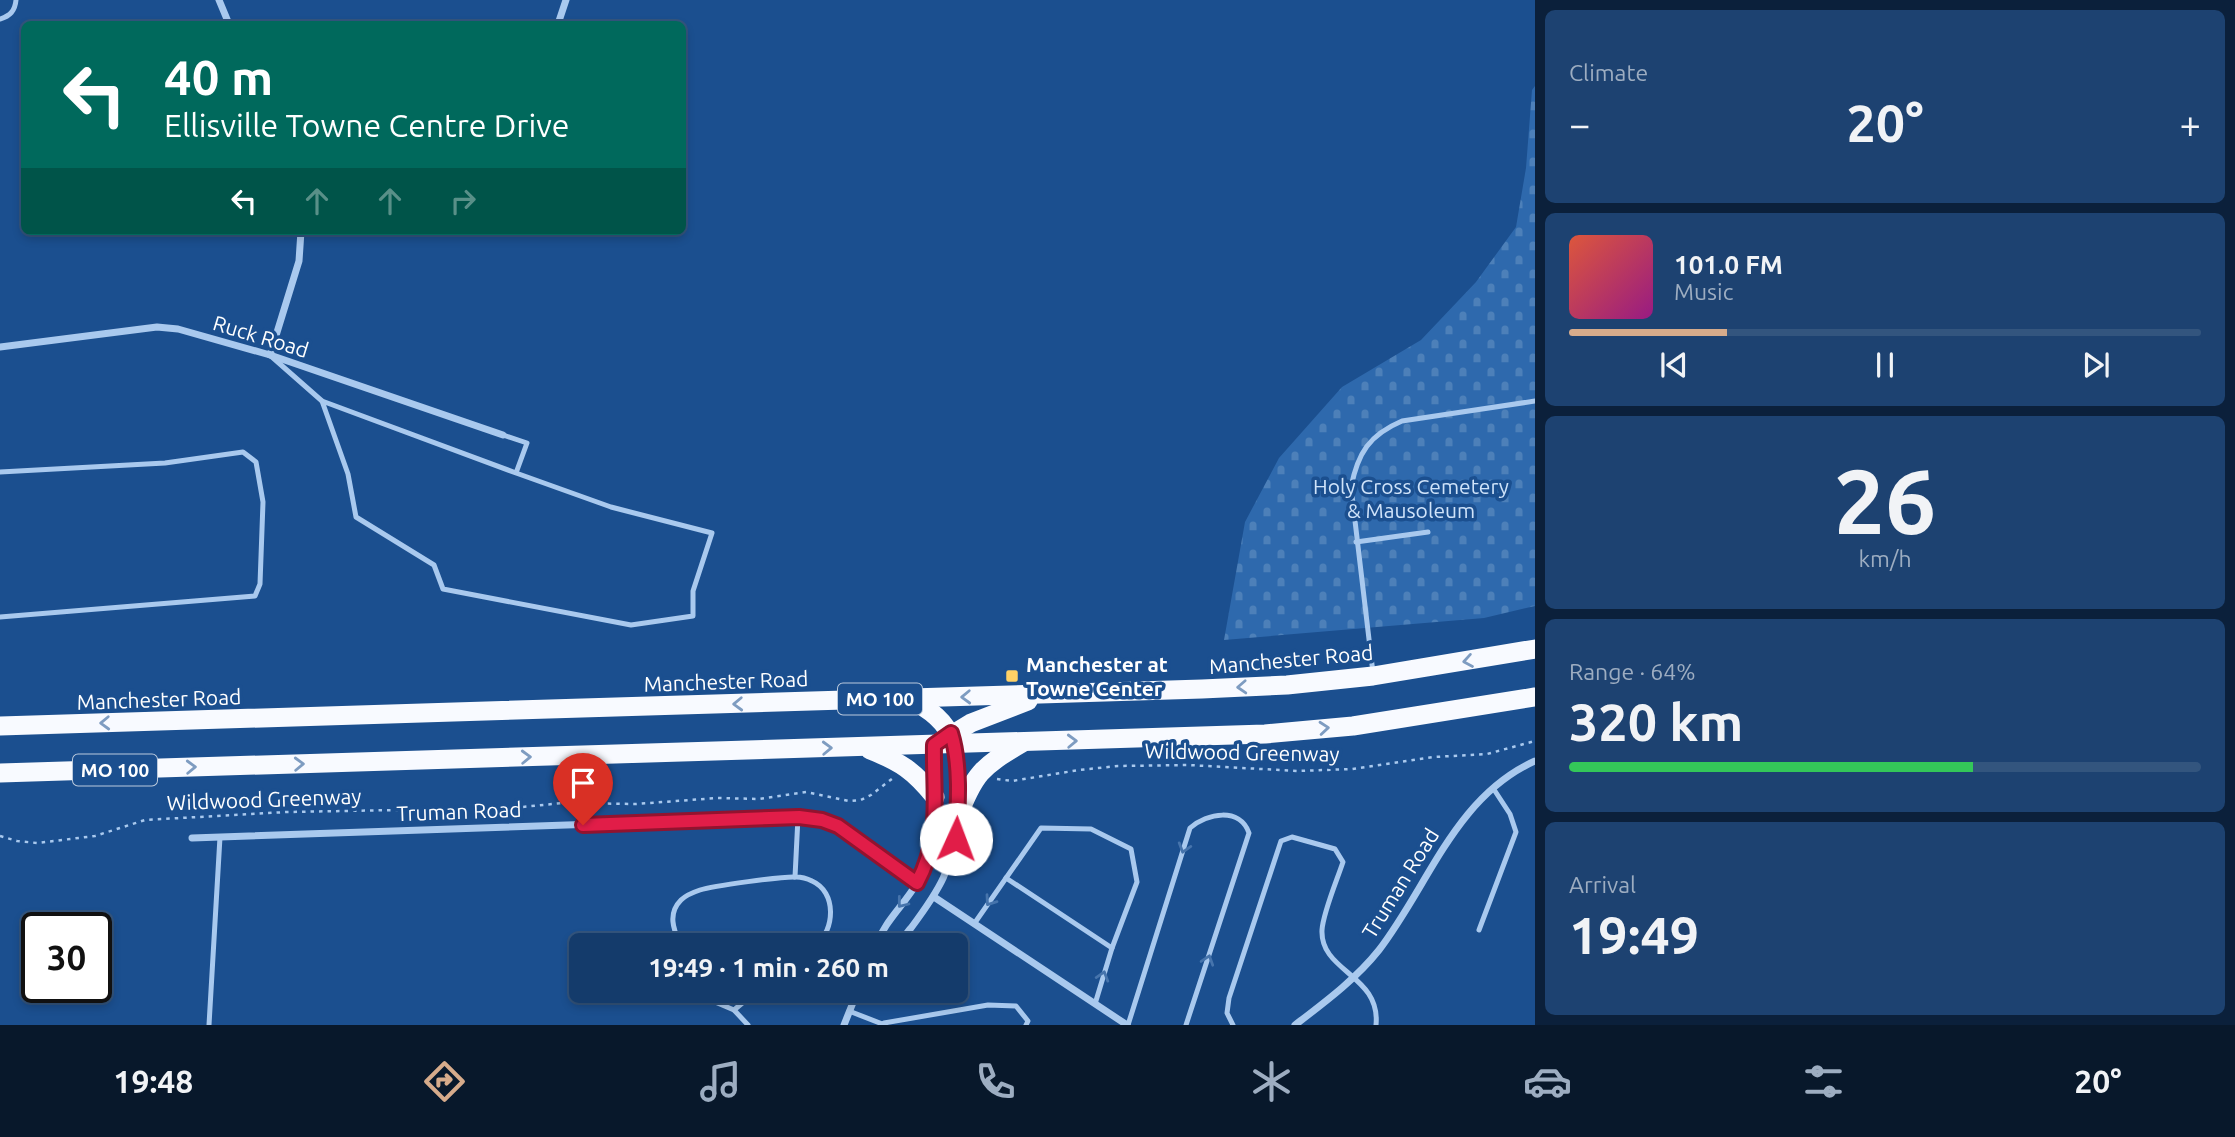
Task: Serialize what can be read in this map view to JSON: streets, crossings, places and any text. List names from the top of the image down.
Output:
{
  "streets": {
    "highway": ["Manchester Road", "MO 100"],
    "street": ["Ruck Road", "Truman Road"],
    "path": ["Wildwood Greenway"]
  },
  "parks": ["Holy Cross Cemetery & Mausoleum"],
  "places": {
    "transit": ["Manchester at Towne Center"]
  },
  "page": {
    "tile": [
      "Climate",
      ["26", "km/h"],
      ["Range · 64%", "320 km"],
      ["Arrival", "19:49"]
    ],
    "turn": ["40 m", "Ellisville Towne Centre Drive"],
    "heat": ["−", "20°", "+"],
    "song": ["101.0 FM", "Music"],
    "limit": "30",
    "trip": "19:49 · 1 min · 260 m",
    "tabs": ["19:48", "20°"]
  }
}
